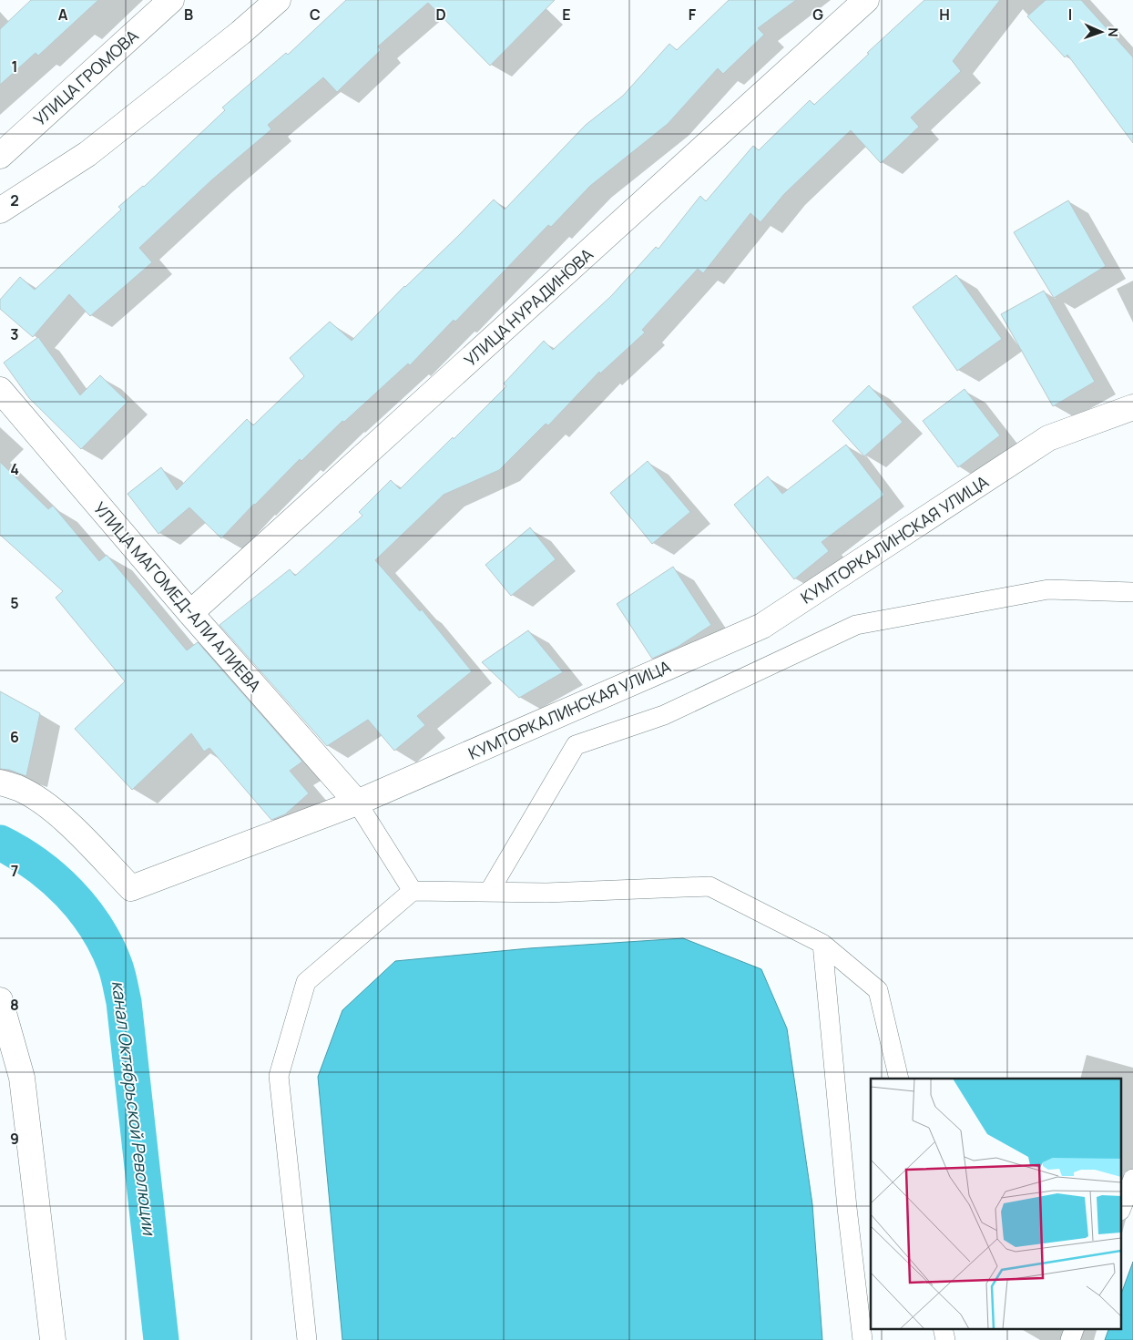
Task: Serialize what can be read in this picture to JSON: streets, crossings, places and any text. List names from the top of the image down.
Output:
{
  "streets": {
    "street": [
      "УЛИЦА ГРОМОВА",
      "УЛИЦА НУРАДИНОВА",
      "КУМТОРКАЛИНСКАЯ УЛИЦА",
      "УЛИЦА МАГОМЕД-АЛИ АЛИЕВА"
    ]
  },
  "crossings": [
    ["УЛИЦА НУРАДИНОВА", "УЛИЦА МАГОМЕД-АЛИ АЛИЕВА"],
    ["КУМТОРКАЛИНСКАЯ УЛИЦА", "УЛИЦА МАГОМЕД-АЛИ АЛИЕВА"]
  ],
  "water": ["канал Октябрьской Революции"],
  "north": "right",
  "grid": {
    "columns": [
      "A",
      "B",
      "C",
      "D",
      "E",
      "F",
      "G",
      "H",
      "I"
    ],
    "rows": [
      "1",
      "2",
      "3",
      "4",
      "5",
      "6",
      "7",
      "8",
      "9"
    ]
  }
}
